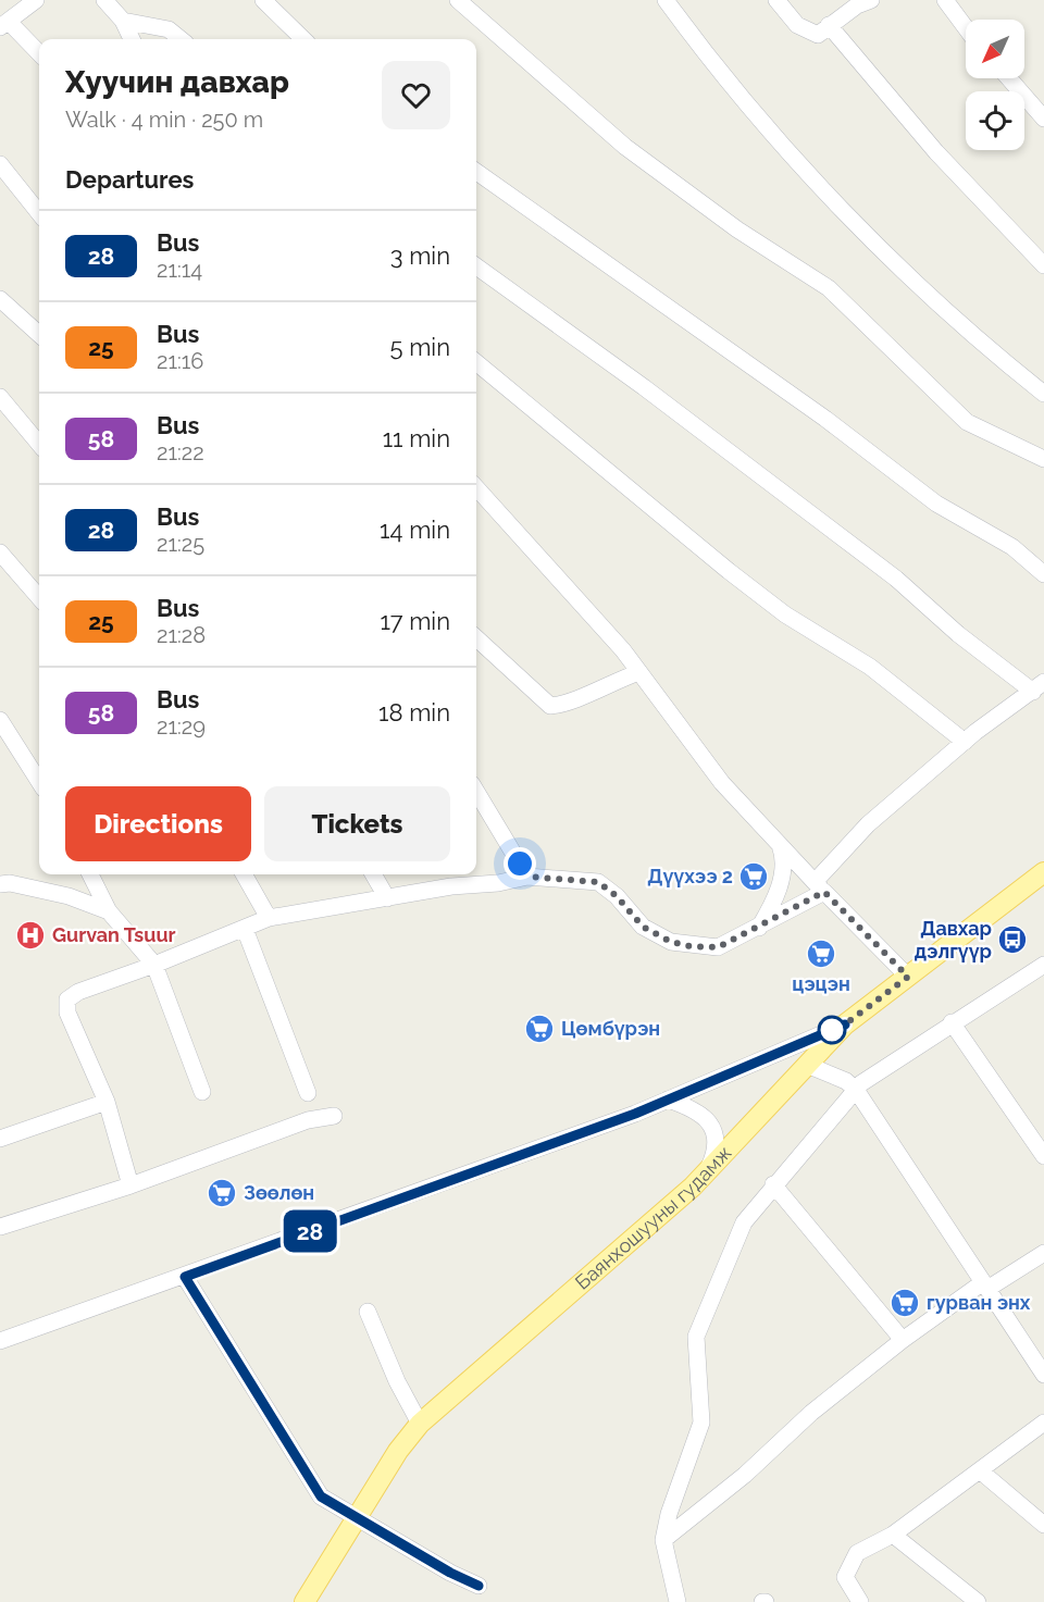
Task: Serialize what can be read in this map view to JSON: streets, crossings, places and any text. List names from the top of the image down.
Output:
{
  "streets": {
    "main road": ["Баянхошууны гудамж"]
  },
  "places": {
    "supermarket": [
      "Дүүхээ 2",
      "цэцэн",
      "Цөмбүрэн",
      "Зөөлөн",
      "гурван энх"
    ],
    "hospital": ["Gurvan Tsuur"],
    "bus stop": ["Давхар дэлгүүр"]
  },
  "lines": ["bus line 28"],
  "north": "bottom left",
  "page": {
    "on_map": "28",
    "heading": [
      ["Хуучин давхар", "Walk · 4 min · 250 m"],
      "Departures"
    ],
    "list": [
      {
        "mark": "28",
        "name": "Bus",
        "note": "21:14",
        "value": "3 min"
      },
      {
        "mark": "25",
        "name": "Bus",
        "note": "21:16",
        "value": "5 min"
      },
      {
        "mark": "58",
        "name": "Bus",
        "note": "21:22",
        "value": "11 min"
      },
      {
        "mark": "28",
        "name": "Bus",
        "note": "21:25",
        "value": "14 min"
      },
      {
        "mark": "25",
        "name": "Bus",
        "note": "21:28",
        "value": "17 min"
      },
      {
        "mark": "58",
        "name": "Bus",
        "note": "21:29",
        "value": "18 min"
      }
    ],
    "buttons": ["Directions", "Tickets"]
  }
}
